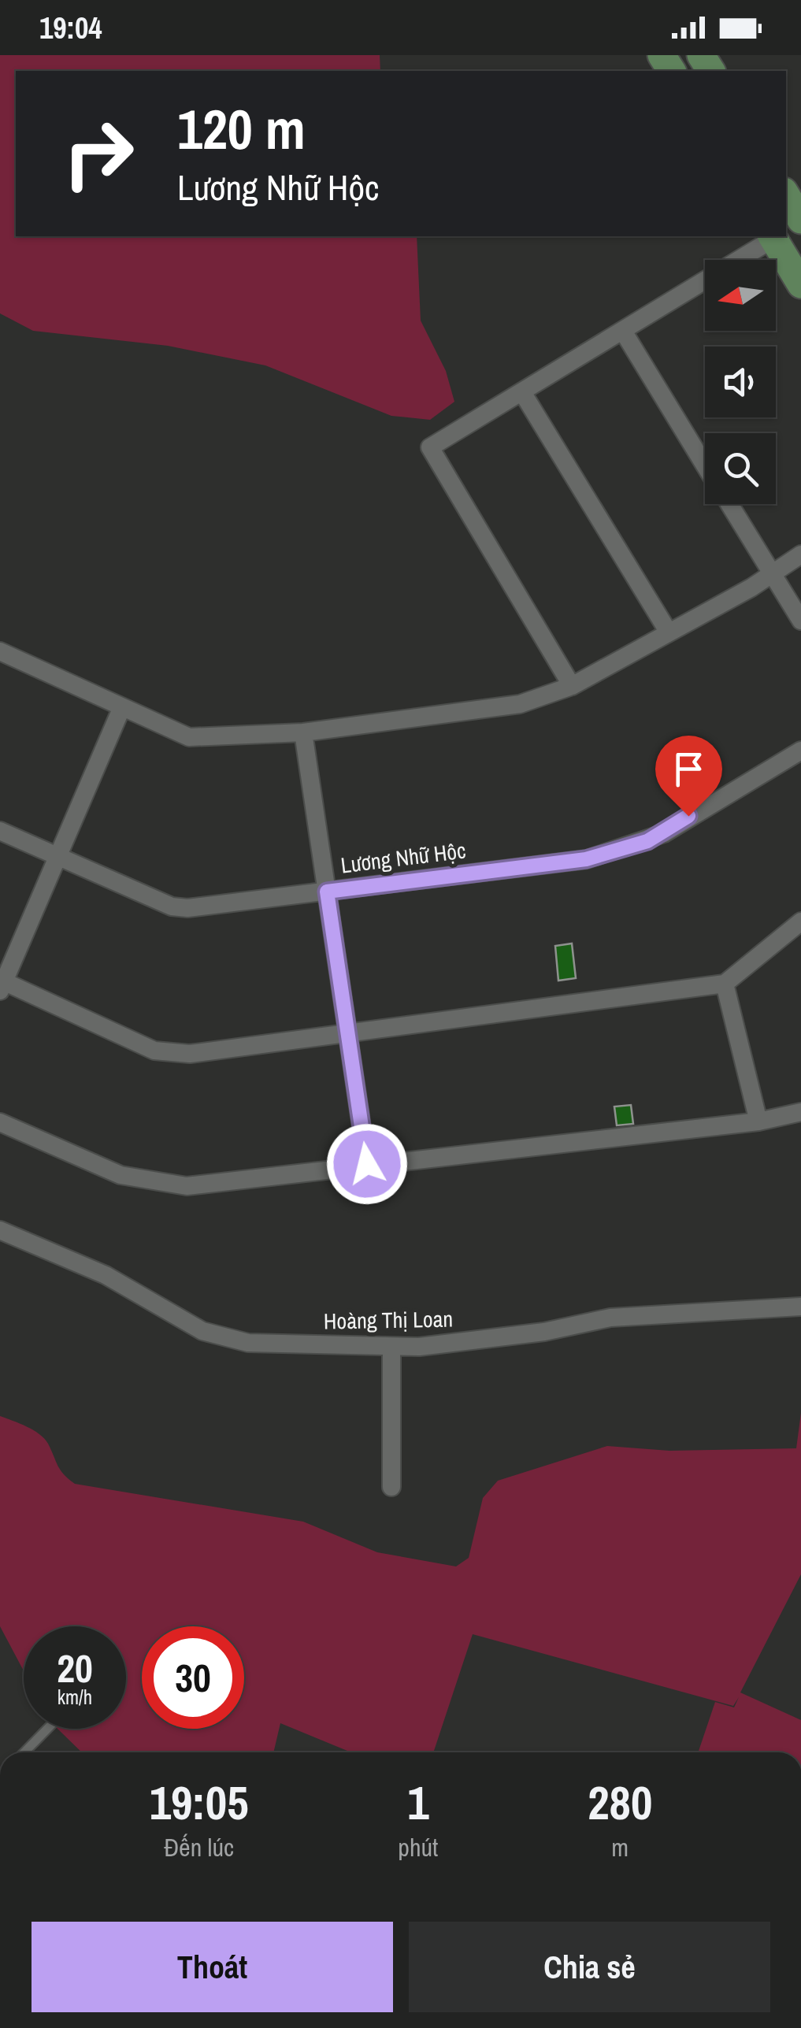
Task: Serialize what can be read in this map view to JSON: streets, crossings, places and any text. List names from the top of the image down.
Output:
{
  "streets": {
    "street": ["Lương Nhữ Hộc", "Hoàng Thị Loan"]
  },
  "north": "left",
  "page": {
    "status": "19:04",
    "turn": ["120 m", "Lương Nhữ Hộc"],
    "speed": "20 km/h",
    "limit": "30",
    "eta": [
      "19:05",
      "Đến lúc",
      "1",
      "phút",
      "280",
      "m"
    ],
    "buttons": ["Thoát", "Chia sẻ"]
  }
}
